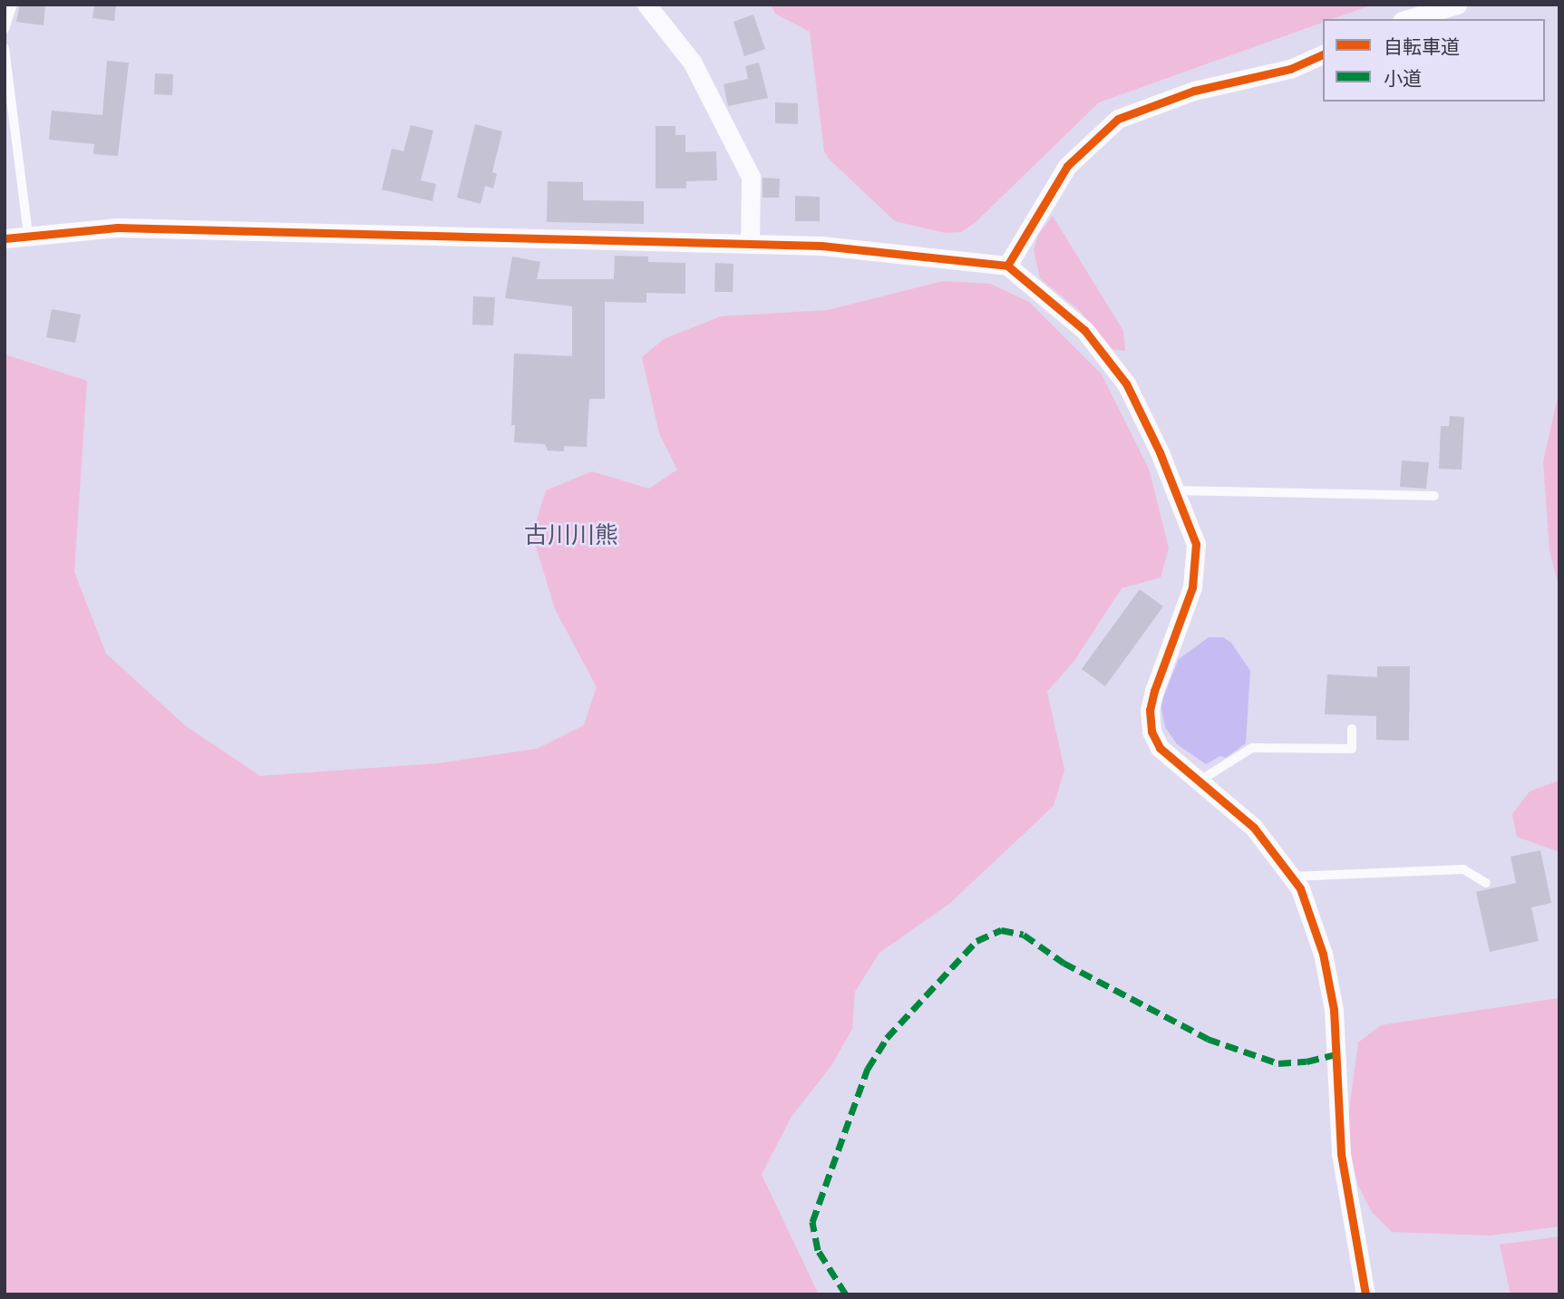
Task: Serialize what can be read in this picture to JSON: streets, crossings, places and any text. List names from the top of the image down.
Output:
{
  "districts": ["古川川熊"],
  "legend": ["自転車道", "小道"]
}
